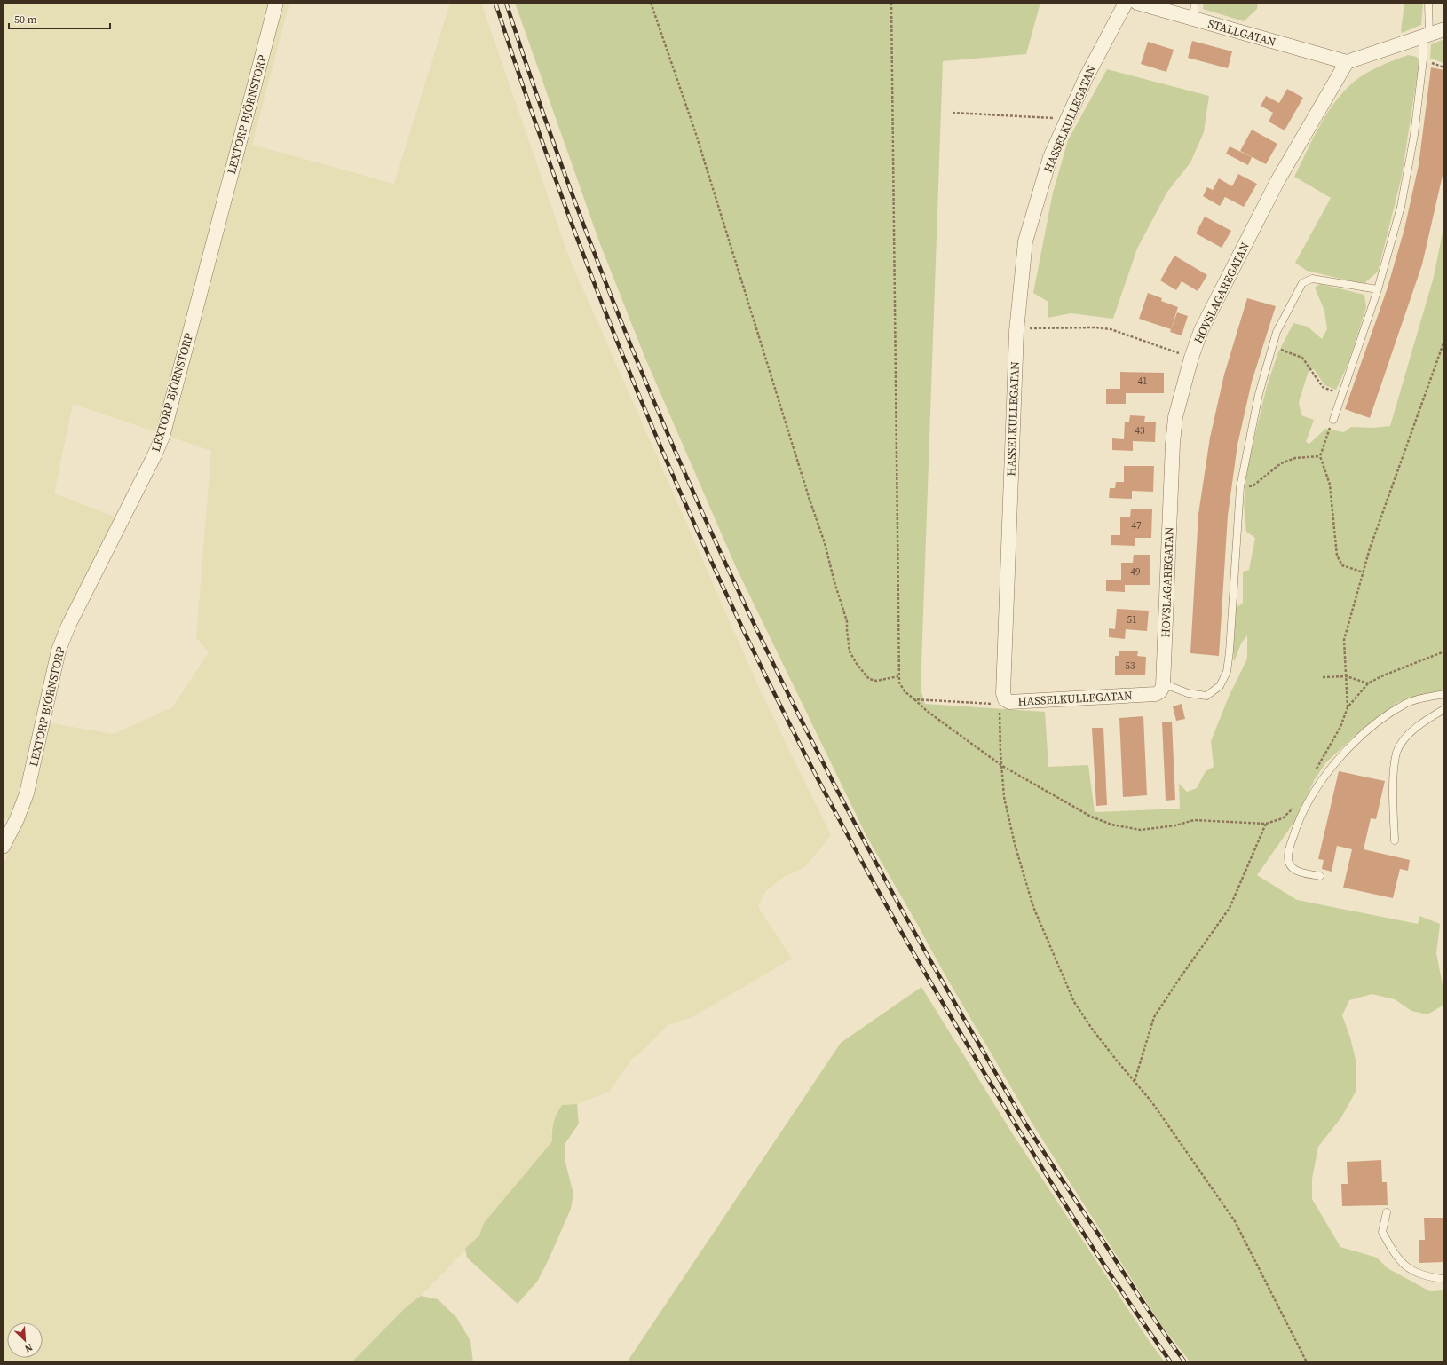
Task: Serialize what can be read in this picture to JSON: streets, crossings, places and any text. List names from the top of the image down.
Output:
{
  "streets": {
    "street": [
      "STALLGATAN",
      "LEXTORP BJÖRNSTORP",
      "HASSELKULLEGATAN",
      "HOVSLAGAREGATAN"
    ]
  },
  "crossings": [
    ["STALLGATAN", "HOVSLAGAREGATAN"],
    ["HASSELKULLEGATAN", "HOVSLAGAREGATAN"]
  ],
  "house_numbers": [
    "41",
    "43",
    "47",
    "49",
    "51",
    "53"
  ],
  "scale_bar": "50 m",
  "north": "bottom right"
}
